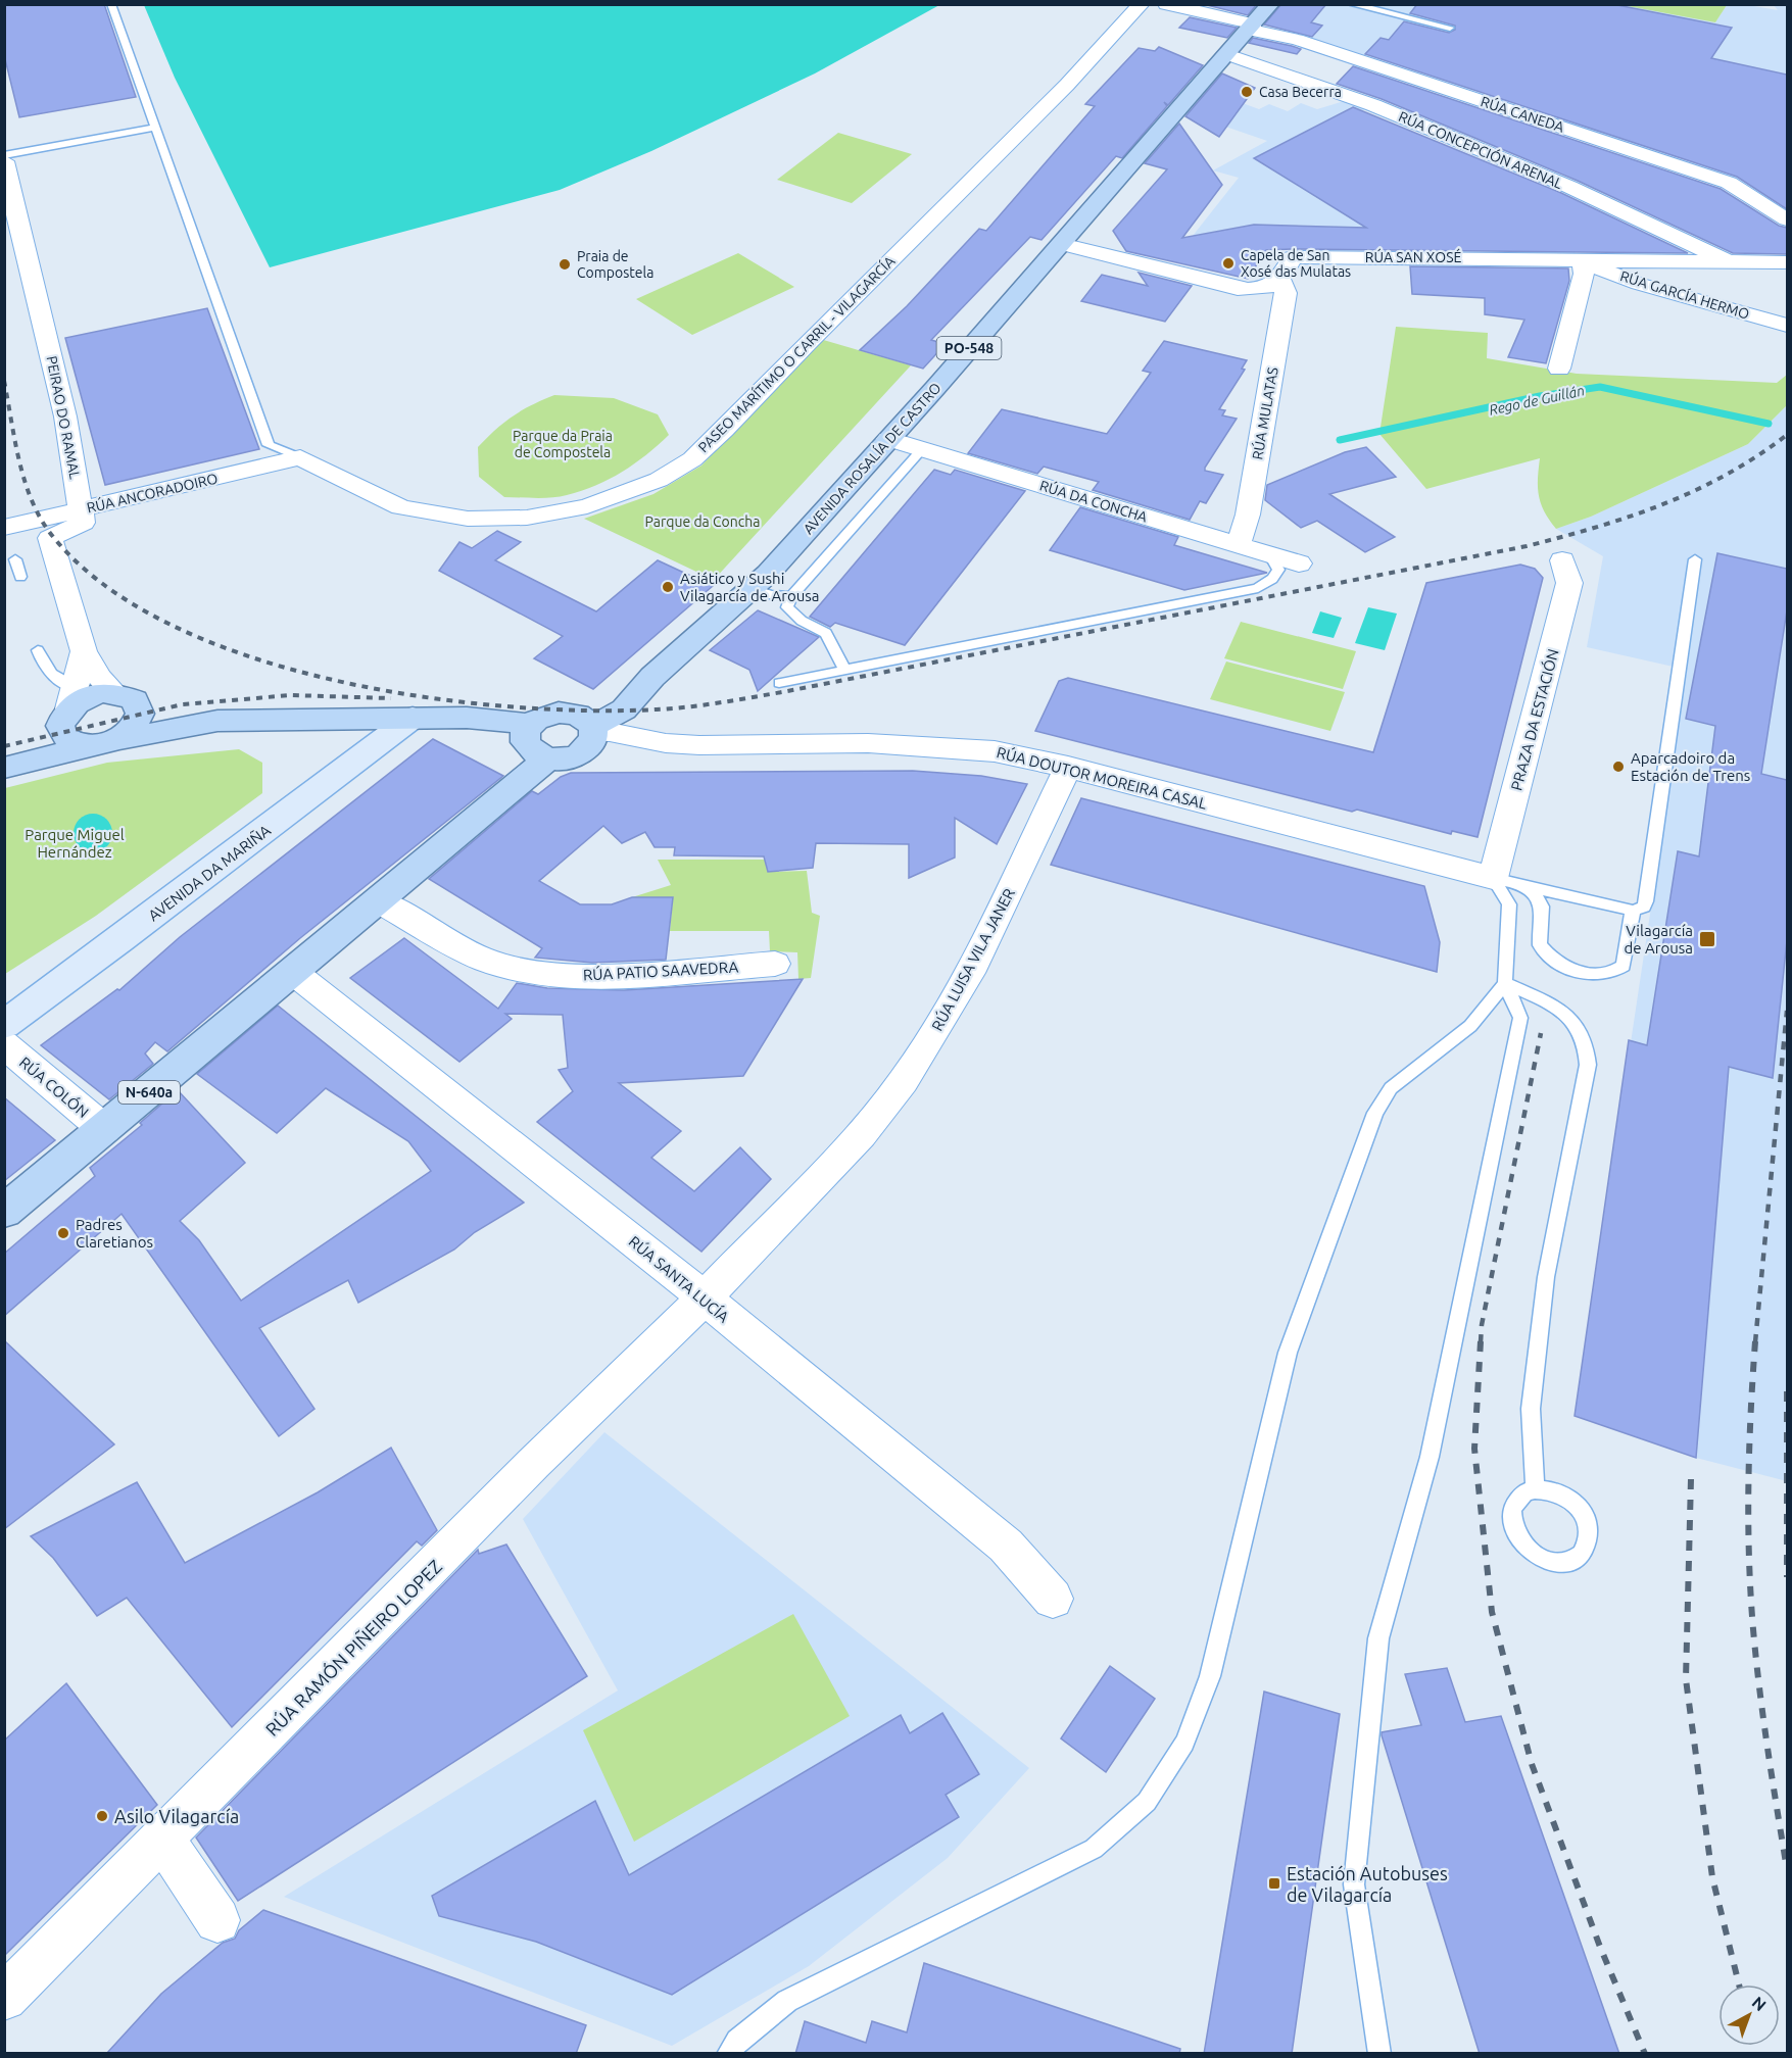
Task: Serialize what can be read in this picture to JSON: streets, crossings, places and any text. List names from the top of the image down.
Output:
{
  "streets": {
    "main road": ["PO-548", "AVENIDA ROSALÍA DE CASTRO", "N-640a"],
    "street": [
      "RÚA CANEDA",
      "RÚA CONCEPCIÓN ARENAL",
      "RÚA SAN XOSÉ",
      "RÚA GARCÍA HERMO",
      "PASEO MARÍTIMO O CARRIL - VILAGARCÍA",
      "RÚA MULATAS",
      "PEIRAO DO RAMAL",
      "RÚA ANCORADOIRO",
      "RÚA DA CONCHA",
      "PRAZA DA ESTACIÓN",
      "RÚA DOUTOR MOREIRA CASAL",
      "AVENIDA DA MARIÑA",
      "RÚA LUISA VILA JANER",
      "RÚA PATIO SAAVEDRA",
      "RÚA COLÓN",
      "RÚA SANTA LUCÍA",
      "RÚA RAMÓN PIÑEIRO LOPEZ"
    ]
  },
  "crossings": [
    ["RÚA CANEDA", "AVENIDA ROSALÍA DE CASTRO"],
    ["RÚA CONCEPCIÓN ARENAL", "RÚA SAN XOSÉ"],
    ["RÚA CONCEPCIÓN ARENAL", "AVENIDA ROSALÍA DE CASTRO"],
    ["RÚA SAN XOSÉ", "RÚA GARCÍA HERMO"],
    ["RÚA SAN XOSÉ", "RÚA MULATAS"],
    ["PASEO MARÍTIMO O CARRIL - VILAGARCÍA", "RÚA ANCORADOIRO"],
    ["RÚA MULATAS", "RÚA DA CONCHA"],
    ["PEIRAO DO RAMAL", "RÚA ANCORADOIRO"],
    ["AVENIDA ROSALÍA DE CASTRO", "RÚA DA CONCHA"],
    ["AVENIDA ROSALÍA DE CASTRO", "RÚA DOUTOR MOREIRA CASAL"],
    ["PRAZA DA ESTACIÓN", "RÚA DOUTOR MOREIRA CASAL"],
    ["RÚA DOUTOR MOREIRA CASAL", "RÚA LUISA VILA JANER"],
    ["RÚA LUISA VILA JANER", "RÚA SANTA LUCÍA"],
    ["RÚA LUISA VILA JANER", "RÚA RAMÓN PIÑEIRO LOPEZ"],
    ["RÚA PATIO SAAVEDRA", "N-640a"],
    ["RÚA COLÓN", "N-640a"],
    ["N-640a", "RÚA SANTA LUCÍA"],
    ["RÚA SANTA LUCÍA", "RÚA RAMÓN PIÑEIRO LOPEZ"]
  ],
  "water": ["Rego de Guillán"],
  "parks": ["Parque da Praia de Compostela", "Parque da Concha", "Parque Miguel Hernández"],
  "places": {
    "other": [
      "Casa Becerra",
      "Capela de San Xosé das Mulatas",
      "Praia de Compostela",
      "Asiático y Sushi Vilagarcía de Arousa",
      "Aparcadoiro da Estación de Trens",
      "Padres Claretianos",
      "Asilo Vilagarcía"
    ],
    "transit": ["Vilagarcía de Arousa", "Estación Autobuses de Vilagarcía"]
  },
  "north": "top right"
}
